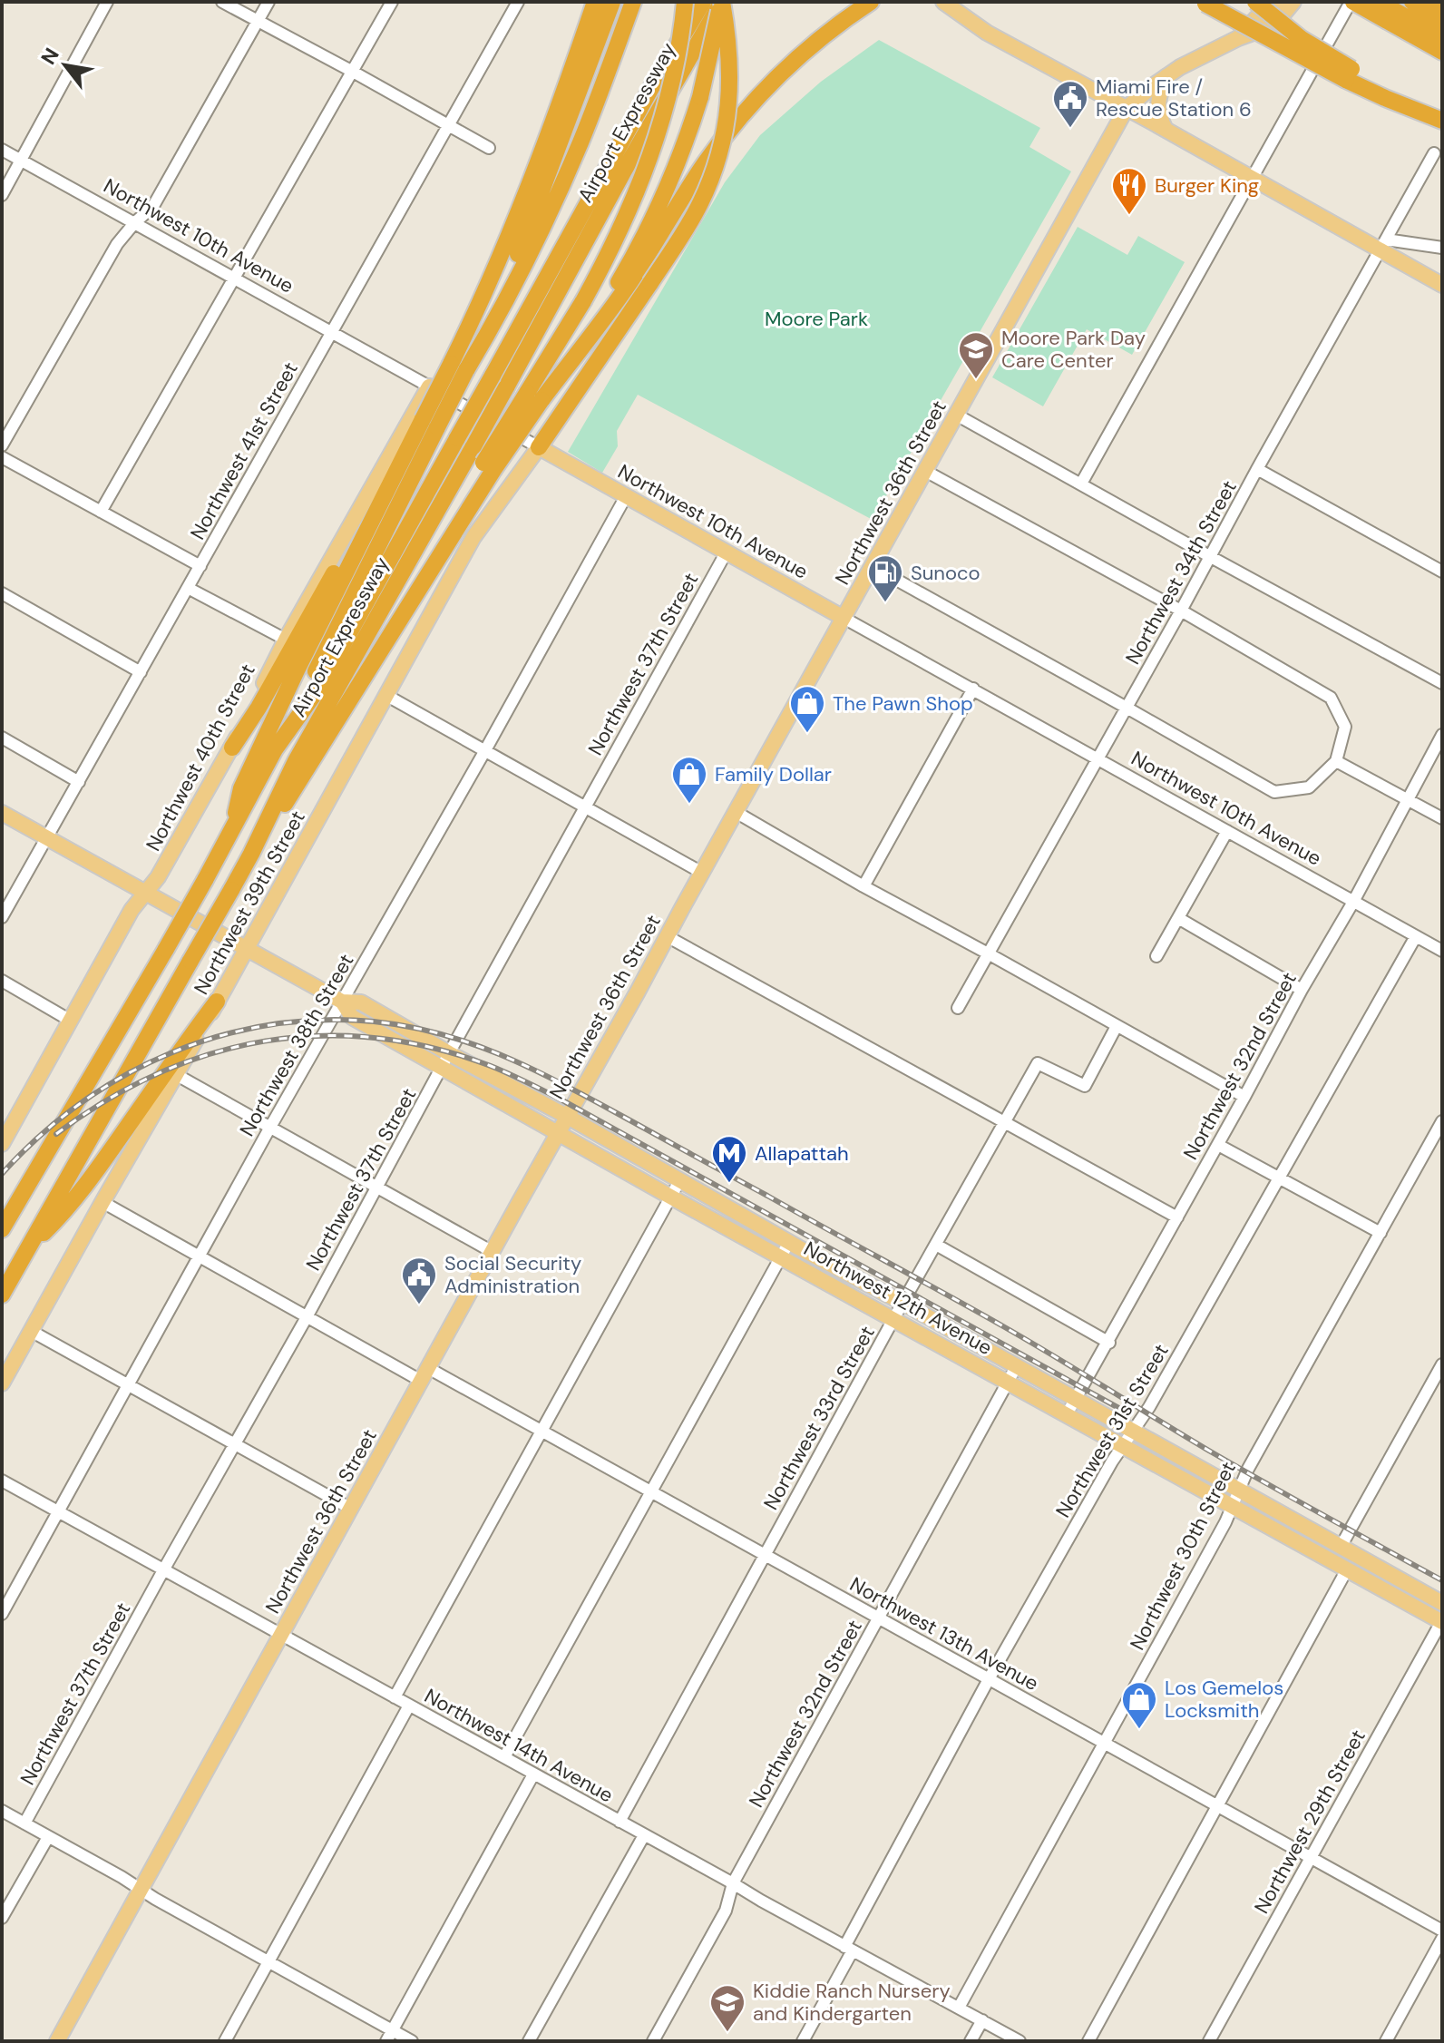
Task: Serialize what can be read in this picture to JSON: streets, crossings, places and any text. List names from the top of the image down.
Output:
{
  "streets": {
    "highway": ["Airport Expressway"],
    "main road": [
      "Northwest 10th Avenue",
      "Northwest 36th Street",
      "Northwest 40th Street",
      "Northwest 39th Street",
      "Northwest 12th Avenue"
    ],
    "street": [
      "Northwest 41st Street",
      "Northwest 34th Street",
      "Northwest 37th Street",
      "Northwest 38th Street",
      "Northwest 32nd Street",
      "Northwest 33rd Street",
      "Northwest 31st Street",
      "Northwest 30th Street",
      "Northwest 13th Avenue",
      "Northwest 14th Avenue",
      "Northwest 29th Street"
    ]
  },
  "crossings": [
    ["Northwest 10th Avenue", "Northwest 41st Street"],
    ["Northwest 10th Avenue", "Northwest 36th Street"],
    ["Northwest 10th Avenue", "Northwest 34th Street"],
    ["Northwest 10th Avenue", "Northwest 37th Street"],
    ["Northwest 10th Avenue", "Northwest 40th Street"],
    ["Northwest 10th Avenue", "Northwest 39th Street"],
    ["Northwest 10th Avenue", "Northwest 38th Street"],
    ["Northwest 10th Avenue", "Northwest 32nd Street"],
    ["Northwest 10th Avenue", "Northwest 31st Street"],
    ["Northwest 41st Street", "Northwest 12th Avenue"],
    ["Northwest 36th Street", "Northwest 12th Avenue"],
    ["Northwest 36th Street", "Northwest 13th Avenue"],
    ["Northwest 36th Street", "Northwest 14th Avenue"],
    ["Northwest 37th Street", "Northwest 12th Avenue"],
    ["Northwest 37th Street", "Northwest 13th Avenue"],
    ["Northwest 37th Street", "Northwest 14th Avenue"],
    ["Northwest 40th Street", "Northwest 12th Avenue"],
    ["Northwest 39th Street", "Northwest 12th Avenue"],
    ["Northwest 39th Street", "Northwest 13th Avenue"],
    ["Northwest 38th Street", "Northwest 12th Avenue"],
    ["Northwest 38th Street", "Northwest 13th Avenue"],
    ["Northwest 38th Street", "Northwest 14th Avenue"],
    ["Northwest 32nd Street", "Northwest 12th Avenue"],
    ["Northwest 32nd Street", "Northwest 13th Avenue"],
    ["Northwest 32nd Street", "Northwest 14th Avenue"],
    ["Northwest 12th Avenue", "Northwest 33rd Street"],
    ["Northwest 12th Avenue", "Northwest 31st Street"],
    ["Northwest 12th Avenue", "Northwest 30th Street"],
    ["Northwest 12th Avenue", "Northwest 29th Street"],
    ["Northwest 33rd Street", "Northwest 13th Avenue"],
    ["Northwest 33rd Street", "Northwest 14th Avenue"],
    ["Northwest 31st Street", "Northwest 13th Avenue"],
    ["Northwest 31st Street", "Northwest 14th Avenue"],
    ["Northwest 30th Street", "Northwest 13th Avenue"],
    ["Northwest 30th Street", "Northwest 14th Avenue"],
    ["Northwest 13th Avenue", "Northwest 29th Street"]
  ],
  "parks": ["Moore Park"],
  "places": {
    "public building": ["Miami Fire / Rescue Station 6", "Social Security Administration"],
    "restaurant": ["Burger King"],
    "school or university": ["Moore Park Day Care Center", "Kiddie Ranch Nursery and Kindergarten"],
    "fuel station": ["Sunoco"],
    "shop": ["The Pawn Shop", "Family Dollar", "Los Gemelos Locksmith"],
    "metro station": ["Allapattah"]
  },
  "north": "top left"
}
